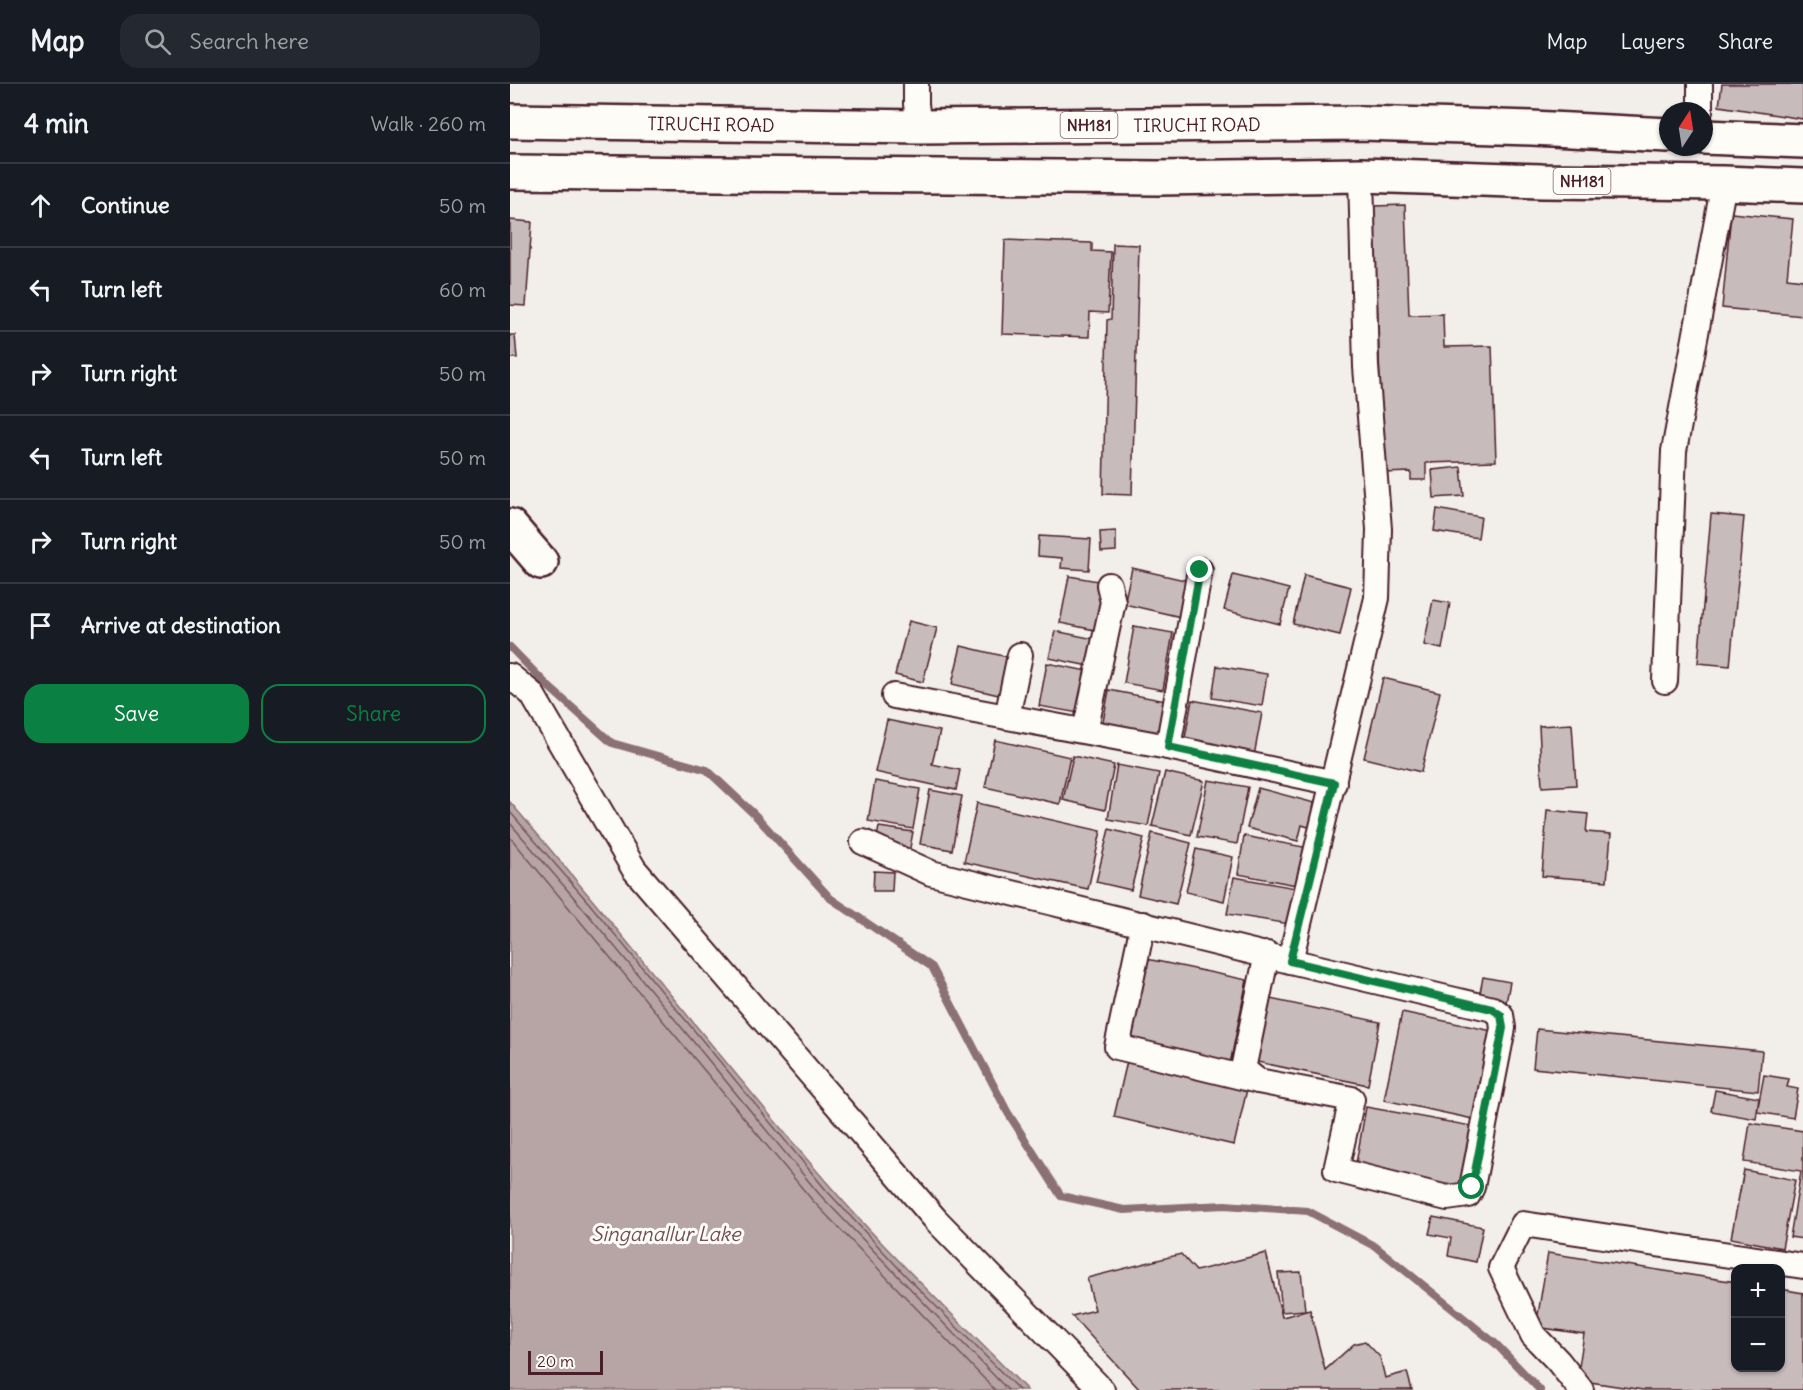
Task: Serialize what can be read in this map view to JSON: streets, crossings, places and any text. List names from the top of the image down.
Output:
{
  "streets": {
    "main road": ["TIRUCHI ROAD", "NH181"]
  },
  "water": ["Singanallur Lake"],
  "scale_bar": "20 m",
  "north": "top",
  "page": {
    "header": "Map",
    "search": "Search here",
    "nav": ["Map", "Layers", "Share"],
    "heading": ["4 min", "Walk · 260 m"],
    "list": [
      ["Continue", "50 m"],
      ["Turn left", "60 m"],
      ["Turn right", "50 m"],
      ["Turn left", "50 m"],
      ["Turn right", "50 m"],
      "Arrive at destination"
    ],
    "buttons": ["Save", "Share"],
    "map_buttons": ["+", "−"],
    "scale": "20 m"
  }
}
